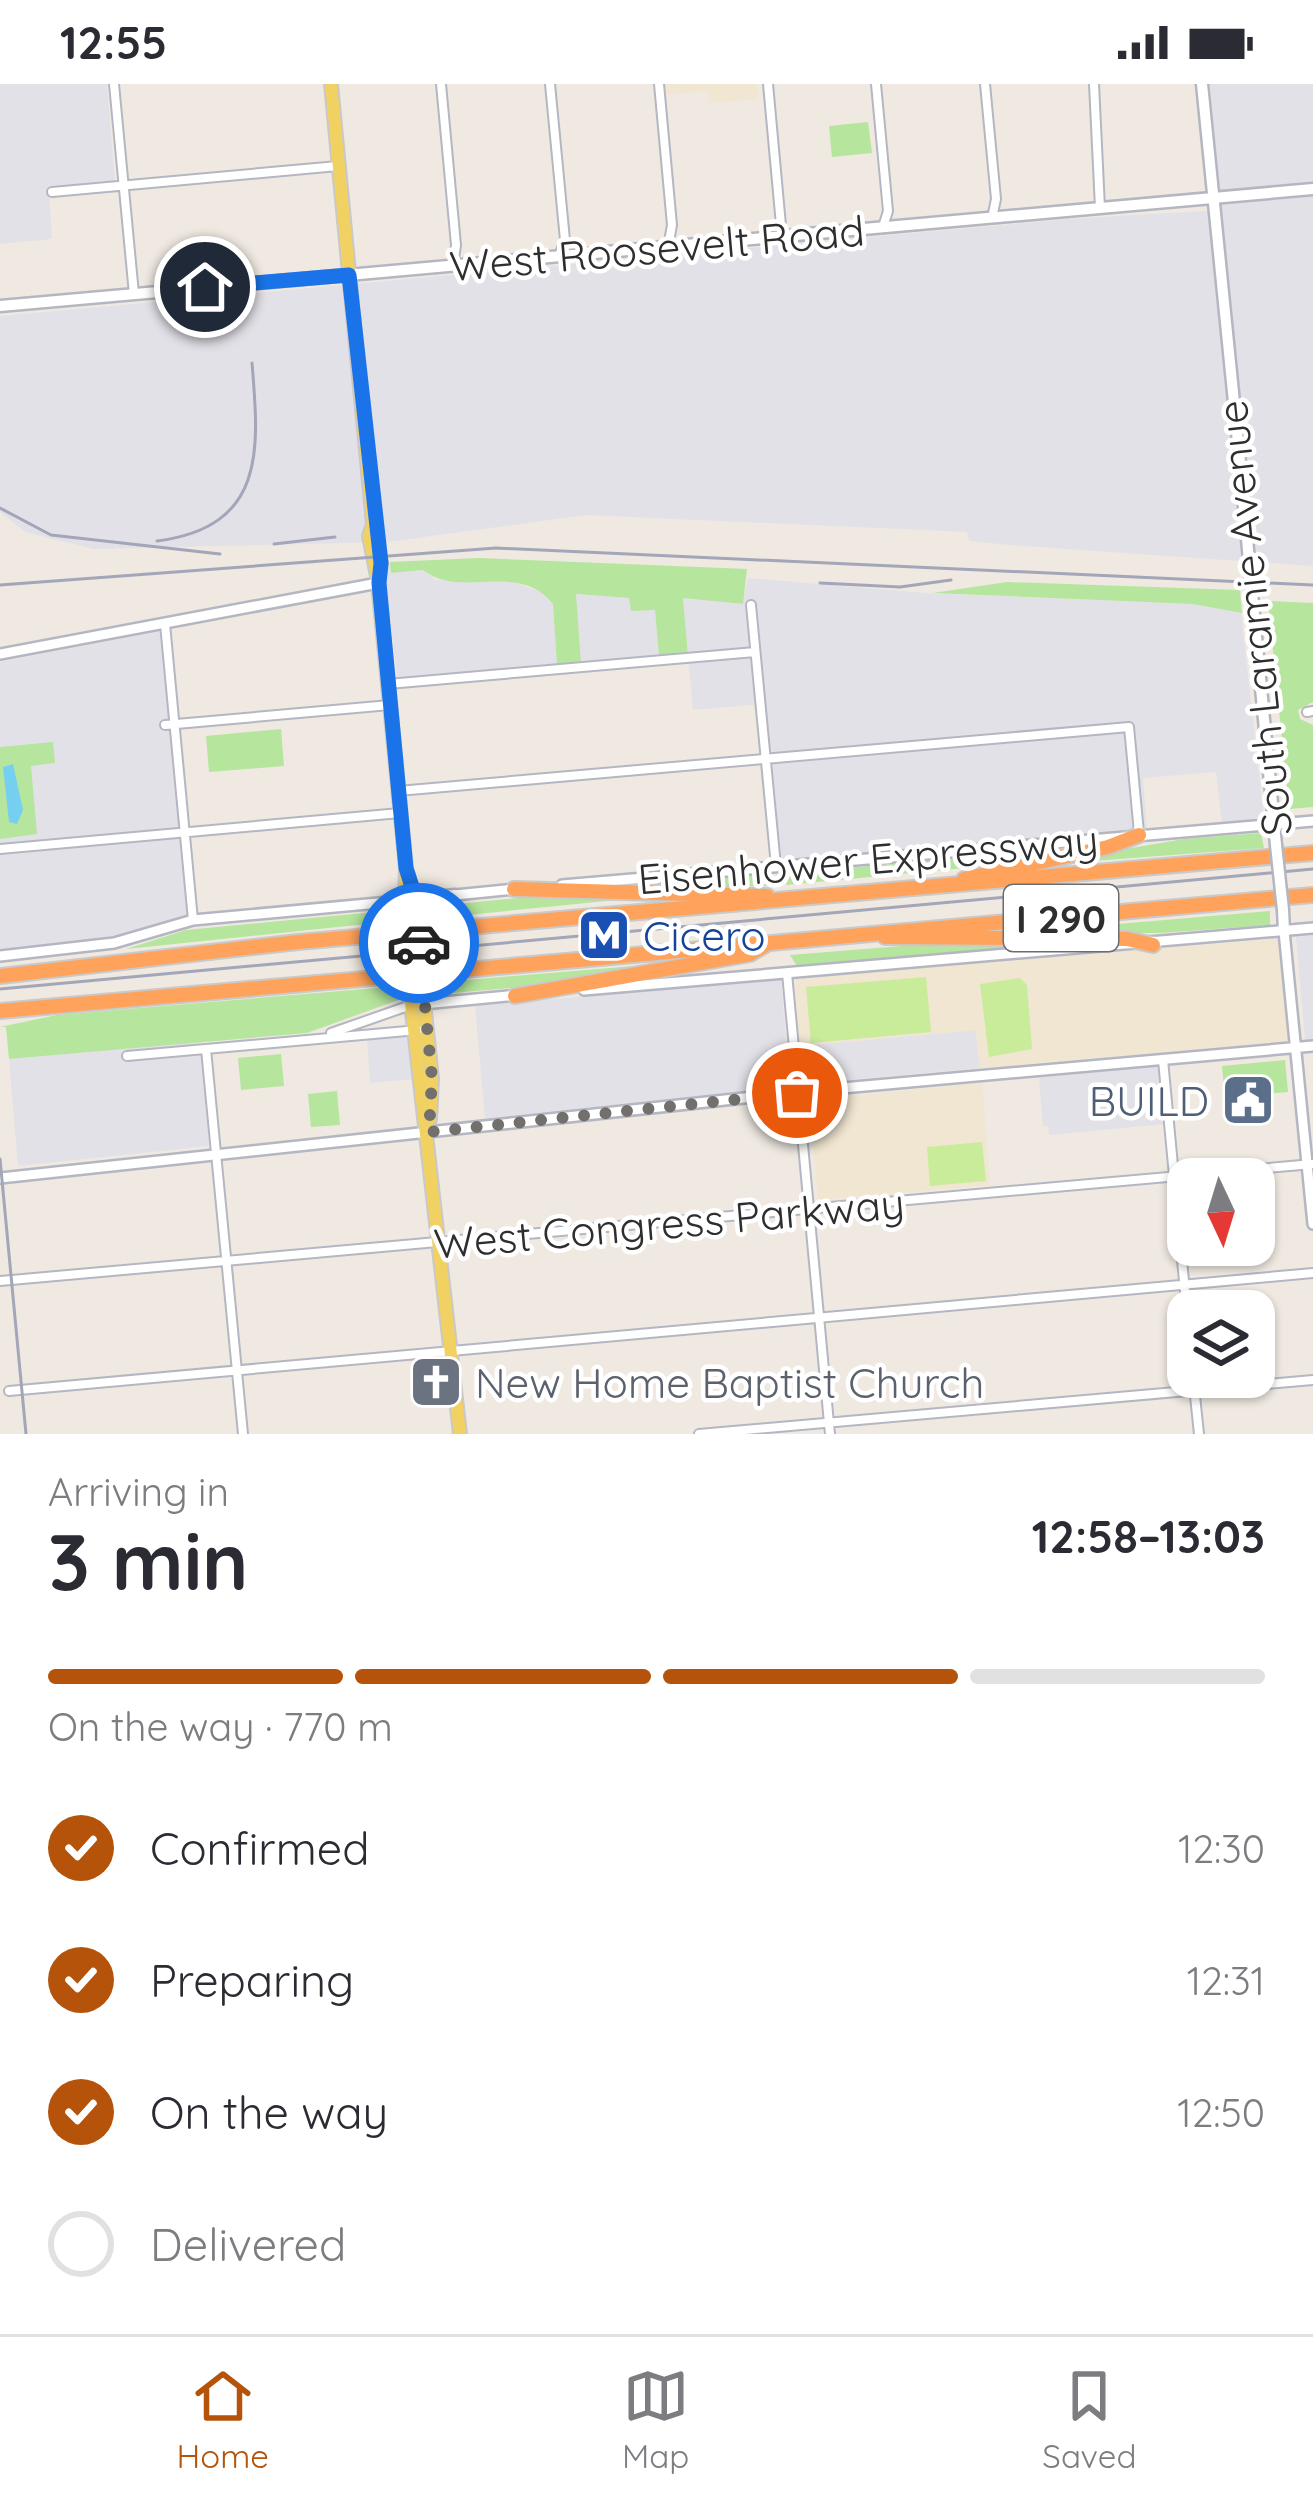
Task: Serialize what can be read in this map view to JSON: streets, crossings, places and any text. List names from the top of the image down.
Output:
{
  "streets": {
    "highway": ["Eisenhower Expressway", "I 290"],
    "main road": ["West Roosevelt Road", "South Laramie Avenue"],
    "street": ["West Congress Parkway"]
  },
  "crossings": [
    ["West Roosevelt Road", "South Laramie Avenue"],
    ["South Laramie Avenue", "West Congress Parkway"]
  ],
  "places": {
    "metro station": ["Cicero"],
    "public building": ["BUILD"],
    "church": ["New Home Baptist Church"]
  },
  "north": "bottom",
  "page": {
    "status": "12:55",
    "heading": ["3 min", "Arriving in", "12:58–13:03"],
    "bar": "On the way · 770 m",
    "list": [
      ["Confirmed", "12:30"],
      ["Preparing", "12:31"],
      ["On the way", "12:50"],
      "Delivered"
    ],
    "tabs": ["Home", "Map", "Saved"]
  }
}
